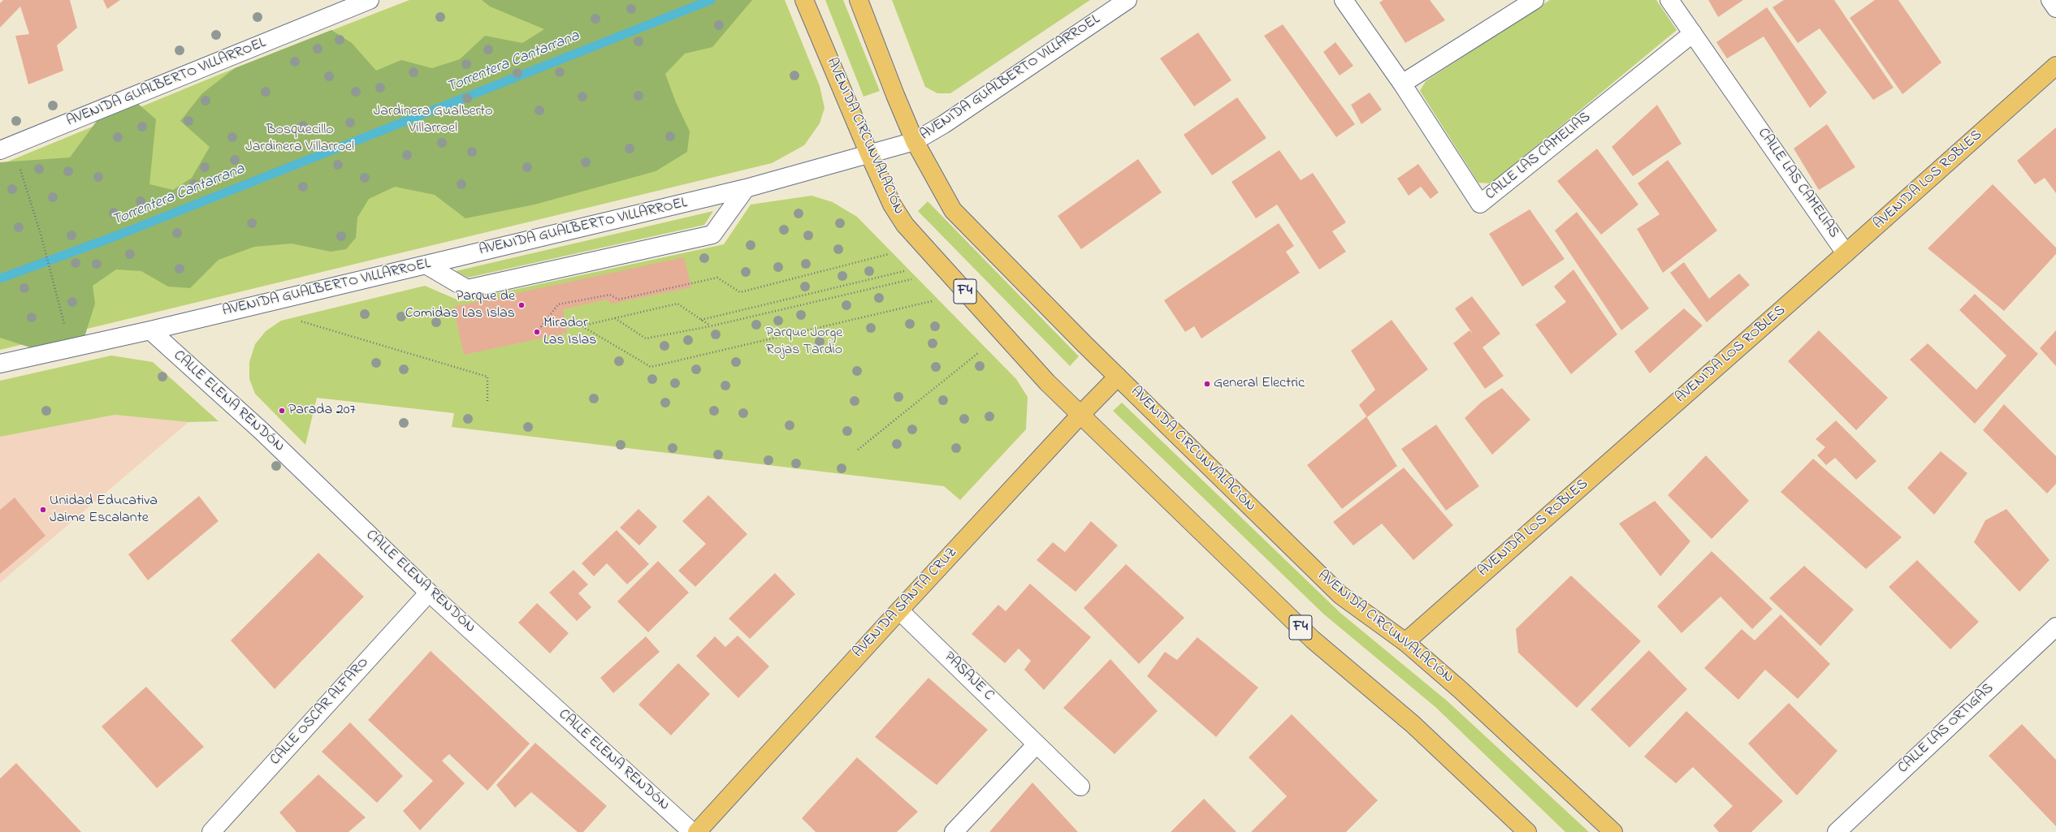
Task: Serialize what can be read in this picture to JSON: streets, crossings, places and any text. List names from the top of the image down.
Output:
{
  "streets": {
    "main road": [
      "AVENIDA CIRCUNVALACIÓN",
      "AVENIDA LOS ROBLES",
      "F4",
      "AVENIDA SANTA CRUZ"
    ],
    "street": [
      "AVENIDA GUALBERTO VILLARROEL",
      "CALLE LAS CAMELIAS",
      "CALLE ELENA RENDÓN",
      "PASAJE C",
      "CALLE OSCAR ALFARO",
      "CALLE LAS ORTIGAS"
    ]
  },
  "crossings": [
    ["AVENIDA GUALBERTO VILLARROEL", "AVENIDA CIRCUNVALACIÓN"],
    ["AVENIDA GUALBERTO VILLARROEL", "CALLE ELENA RENDÓN"],
    ["AVENIDA CIRCUNVALACIÓN", "AVENIDA LOS ROBLES"],
    ["AVENIDA CIRCUNVALACIÓN", "AVENIDA SANTA CRUZ"],
    ["CALLE LAS CAMELIAS", "AVENIDA LOS ROBLES"],
    ["CALLE ELENA RENDÓN", "CALLE OSCAR ALFARO"],
    ["AVENIDA SANTA CRUZ", "PASAJE C"]
  ],
  "water": ["Torrentera Cantarrana"],
  "parks": ["Jardinera Gualberto Villarroel", "Bosquecillo Jardinera Villarroel", "Parque Jorge Rojas Tardio"],
  "places": [
    "Parque de Comidas Las Islas",
    "Mirador Las Islas",
    "General Electric",
    "Parada 207",
    "Unidad Educativa Jaime Escalante"
  ]
}
